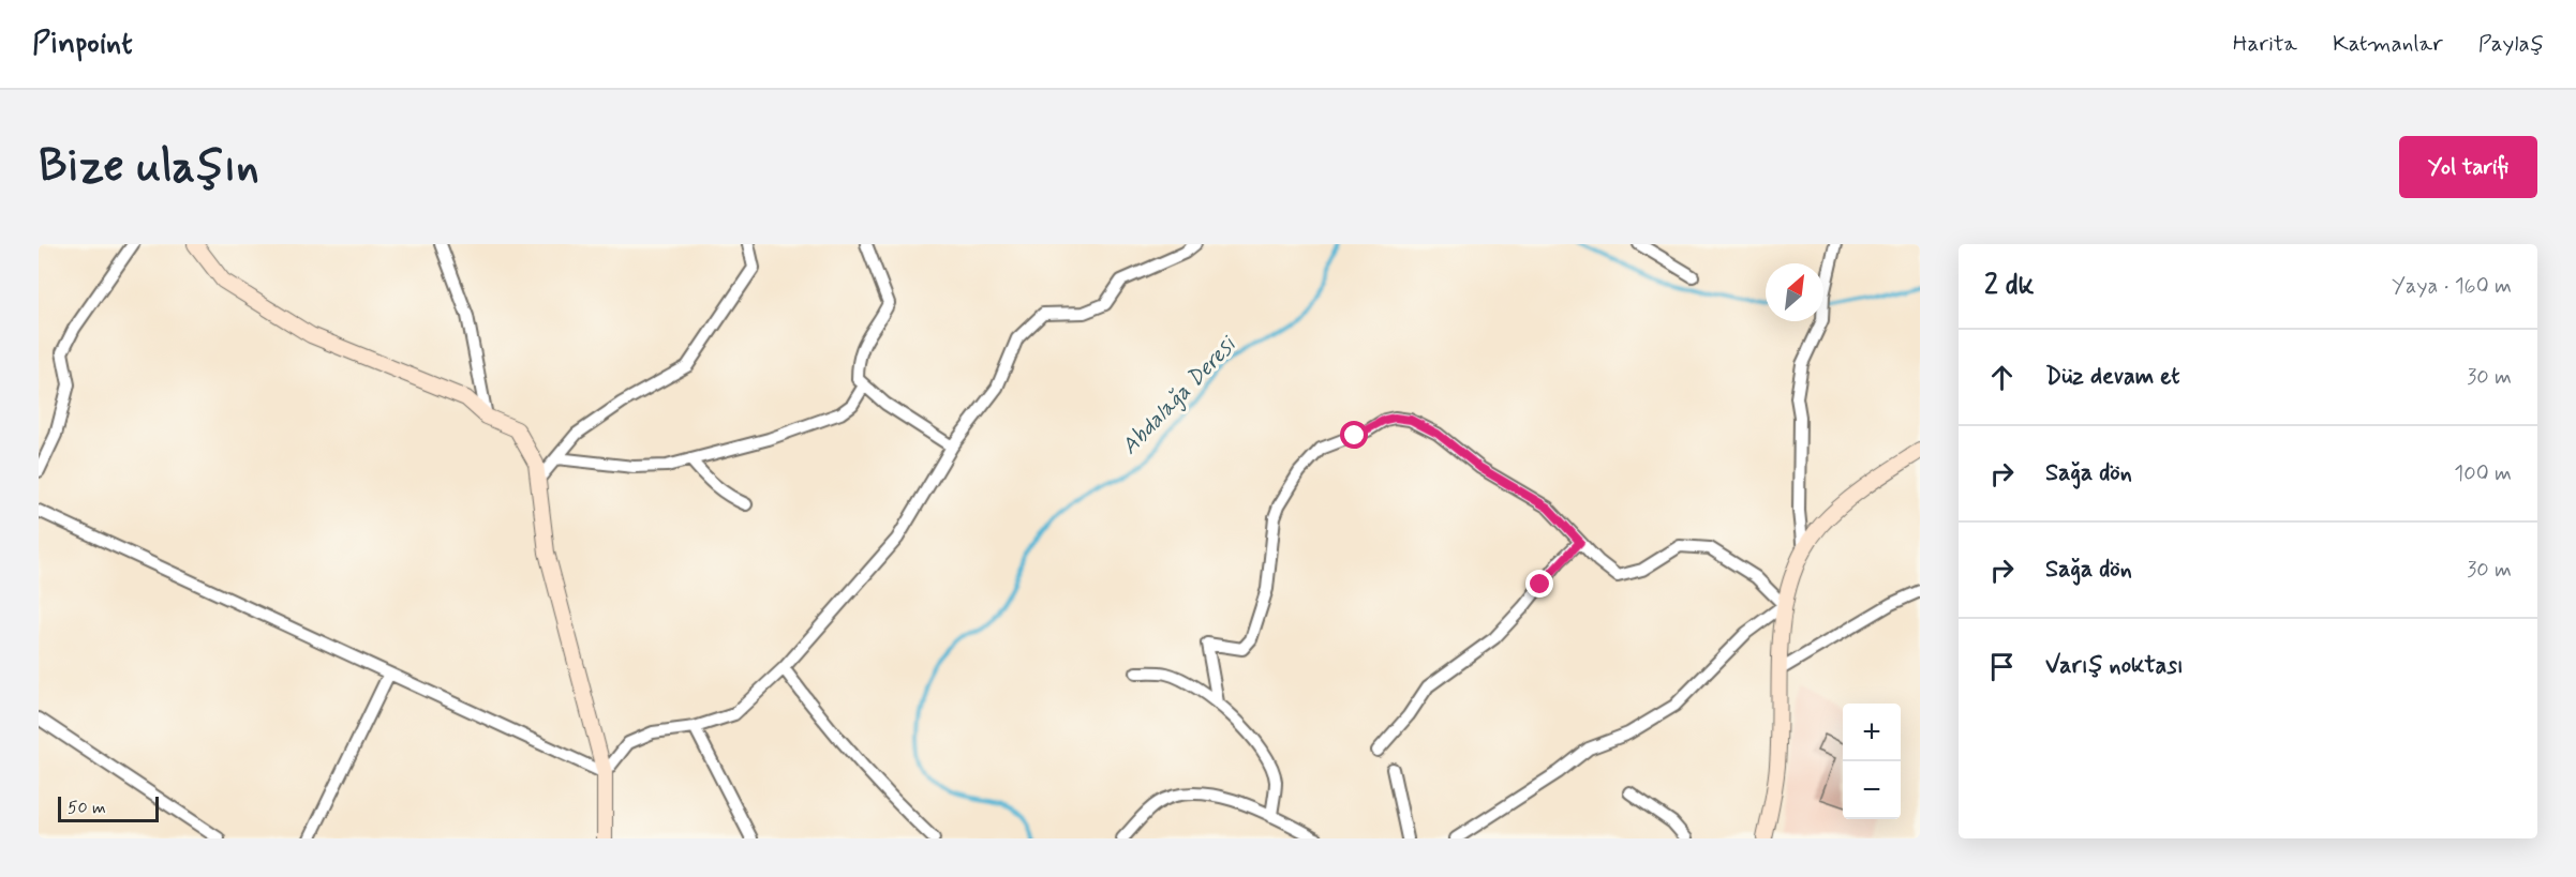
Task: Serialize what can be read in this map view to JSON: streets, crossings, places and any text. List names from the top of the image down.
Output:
{
  "water": ["Abdalağa Deresi"],
  "scale_bar": "50 m",
  "north": "top right",
  "page": {
    "header": "Pinpoint",
    "nav": ["Harita", "Katmanlar", "Paylaş"],
    "buttons": "Yol tarifi",
    "title": "Bize ulaşın",
    "heading": ["2 dk", "Yaya · 160 m"],
    "list": [
      ["Düz devam et", "30 m"],
      ["Sağa dön", "100 m"],
      ["Sağa dön", "30 m"],
      "Varış noktası"
    ],
    "map_buttons": ["+", "−"],
    "scale": "50 m"
  }
}
